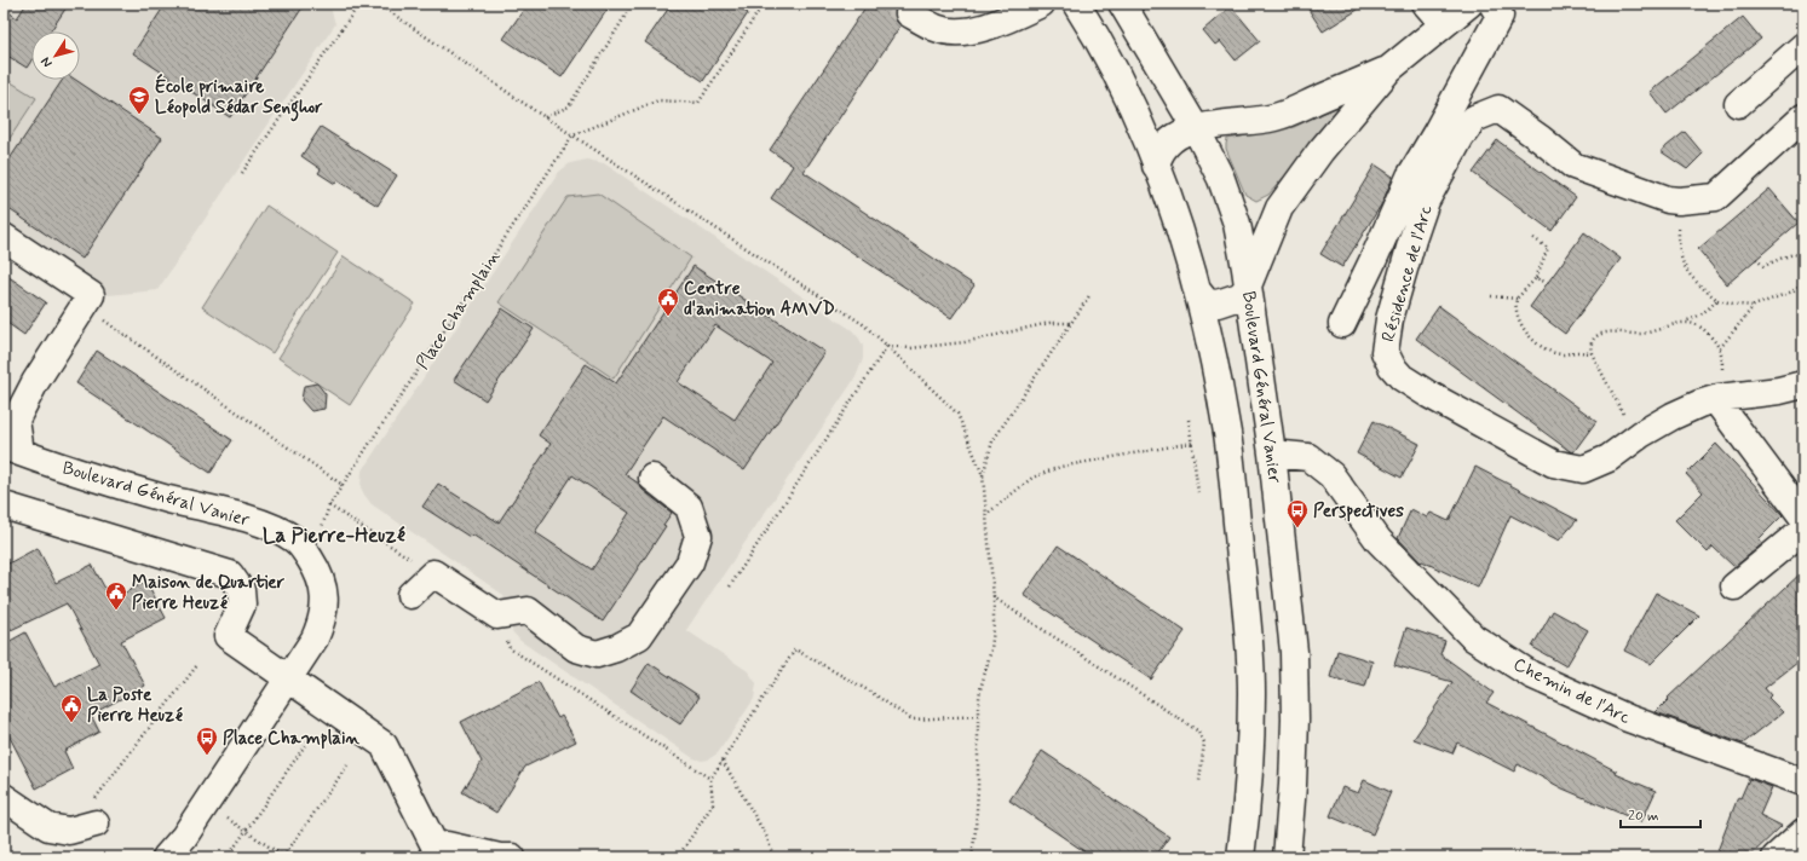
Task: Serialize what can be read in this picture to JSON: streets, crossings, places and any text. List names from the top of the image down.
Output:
{
  "streets": {
    "street": ["Résidence de l'Arc", "Boulevard Général Vanier", "Chemin de l'Arc"],
    "path": ["Place Champlain"]
  },
  "crossings": [
    ["Place Champlain", "Boulevard Général Vanier"],
    ["Boulevard Général Vanier", "Chemin de l'Arc"]
  ],
  "districts": ["La Pierre-Heuzé"],
  "places": {
    "school or university": ["École primaire Léopold Sédar Senghor"],
    "public building": ["Centre d'animation AMVD", "Maison de Quartier Pierre Heuzé", "La Poste Pierre Heuzé"],
    "bus stop": ["Perspectives", "Place Champlain"]
  },
  "scale_bar": "20 m",
  "north": "bottom left"
}
